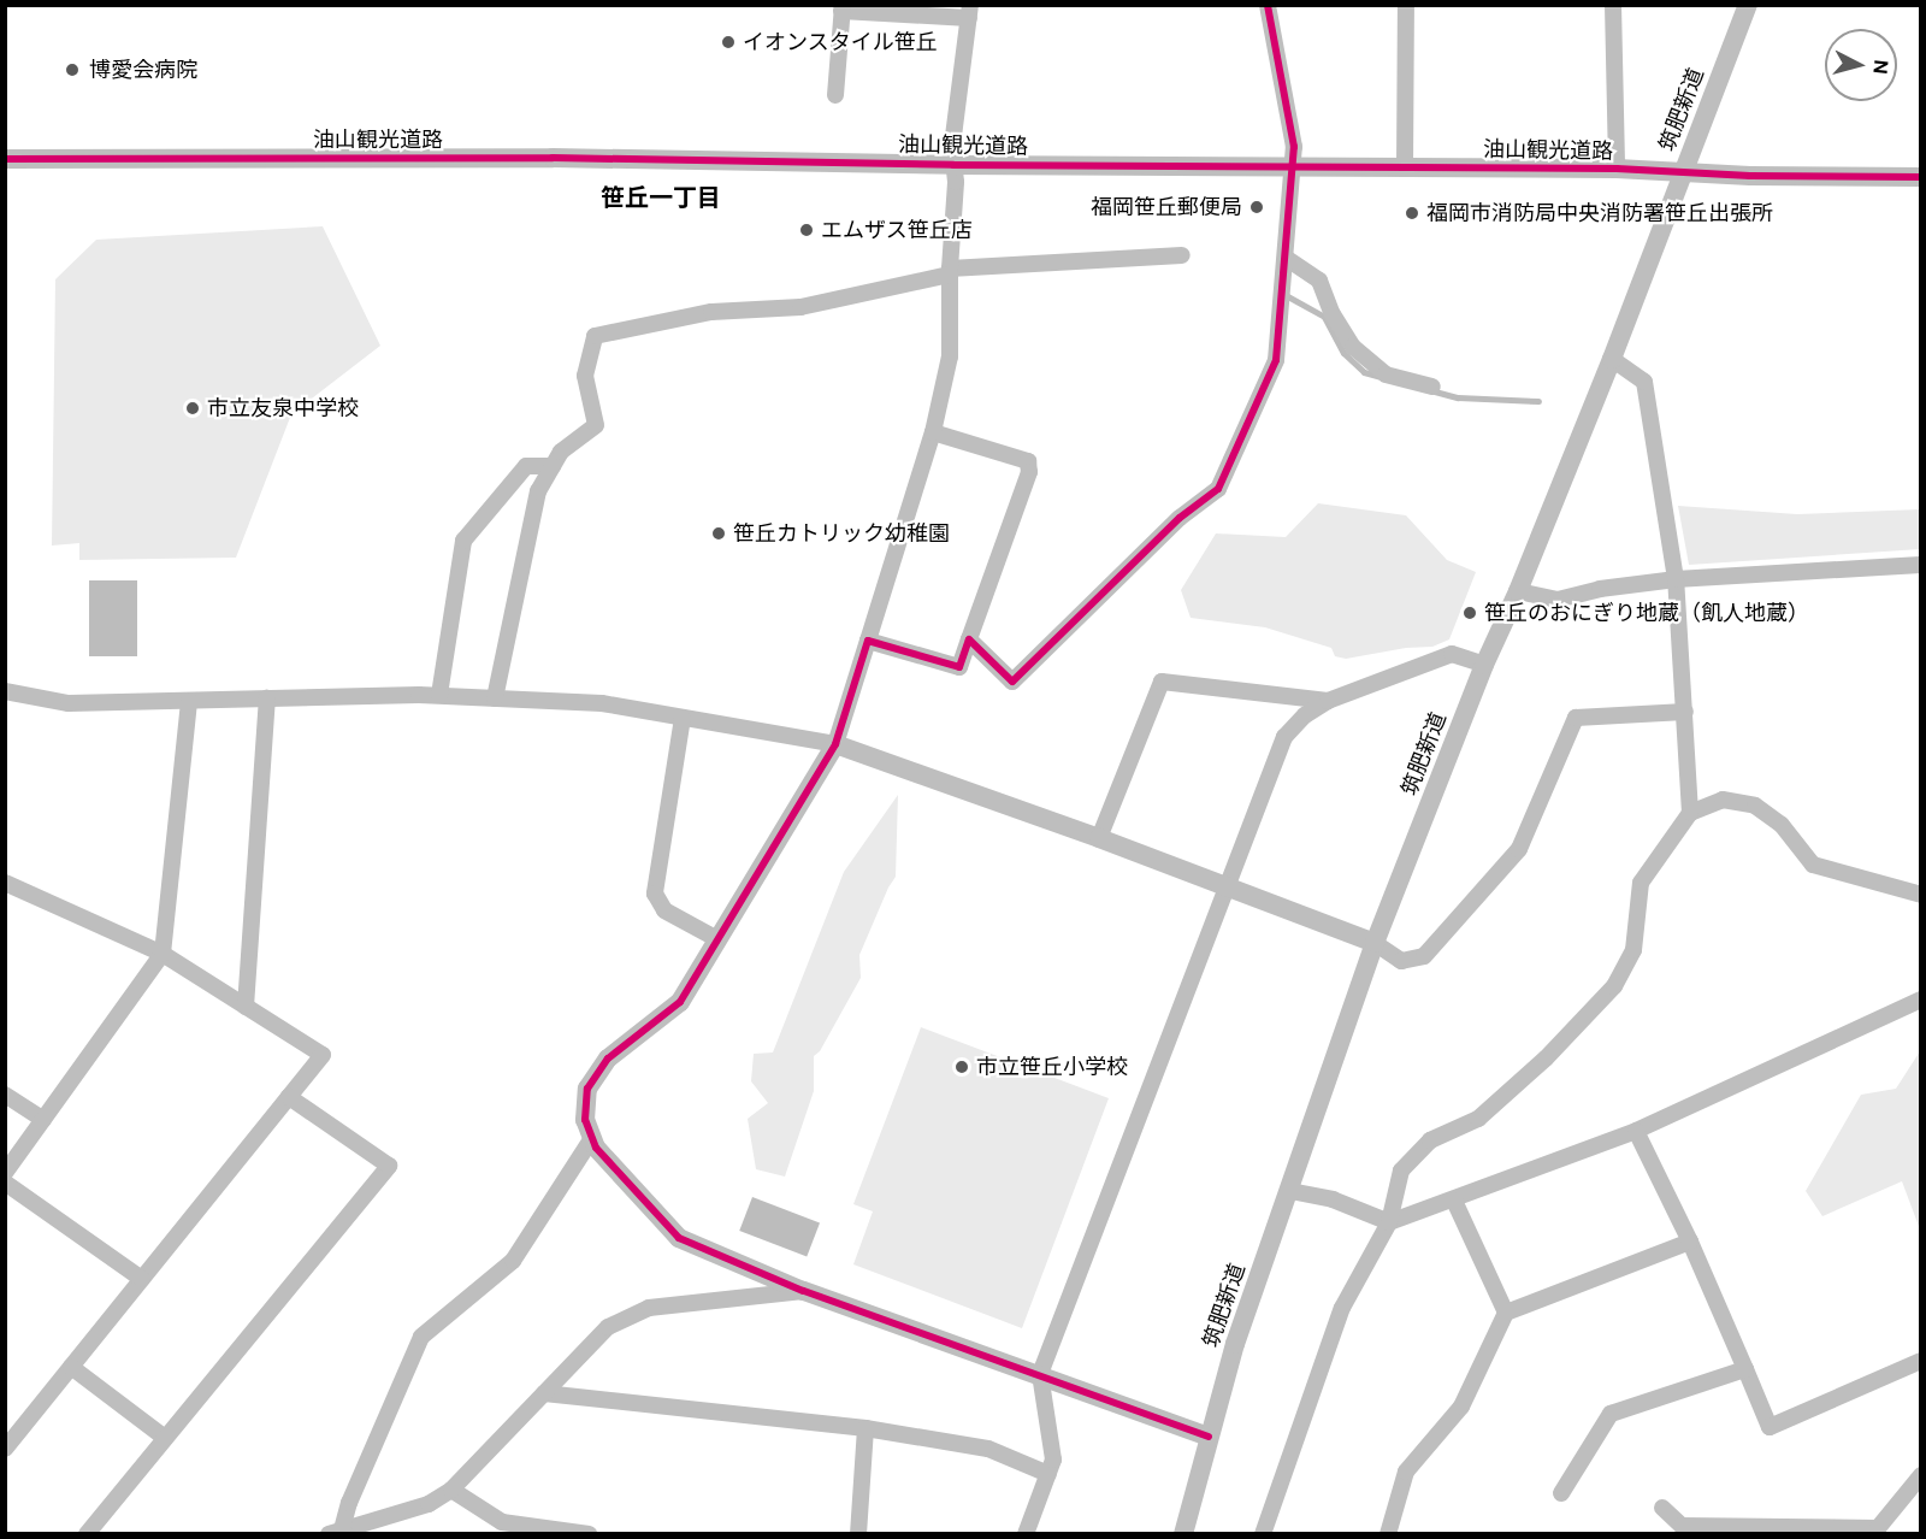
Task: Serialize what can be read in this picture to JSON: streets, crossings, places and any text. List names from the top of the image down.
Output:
{
  "streets": {
    "street": ["筑肥新道", "油山観光道路"]
  },
  "crossings": [
    ["筑肥新道", "油山観光道路"]
  ],
  "districts": ["笹丘一丁目"],
  "places": [
    "イオンスタイル笹丘",
    "博愛会病院",
    "福岡笹丘郵便局",
    "福岡市消防局中央消防署笹丘出張所",
    "エムザス笹丘店",
    "市立友泉中学校",
    "笹丘カトリック幼稚園",
    "笹丘のおにぎり地蔵（飢人地蔵）",
    "市立笹丘小学校"
  ],
  "north": "right"
}
